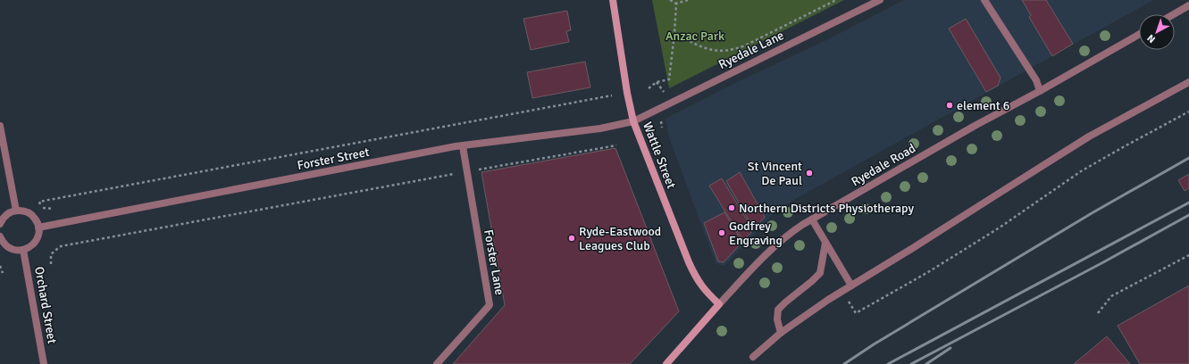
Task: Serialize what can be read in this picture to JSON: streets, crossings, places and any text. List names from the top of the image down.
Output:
{
  "streets": {
    "street": [
      "Ryedale Lane",
      "Wattle Street",
      "Forster Street",
      "Ryedale Road",
      "Forster Lane",
      "Orchard Street"
    ]
  },
  "crossings": [
    ["Ryedale Lane", "Wattle Street"],
    ["Ryedale Lane", "Forster Street"],
    ["Wattle Street", "Forster Street"],
    ["Wattle Street", "Ryedale Road"],
    ["Forster Street", "Forster Lane"]
  ],
  "parks": ["Anzac Park"],
  "places": [
    "element 6",
    "St Vincent De Paul",
    "Northern Districts Physiotherapy",
    "Godfrey Engraving",
    "Ryde-Eastwood Leagues Club"
  ],
  "north": "bottom left"
}
